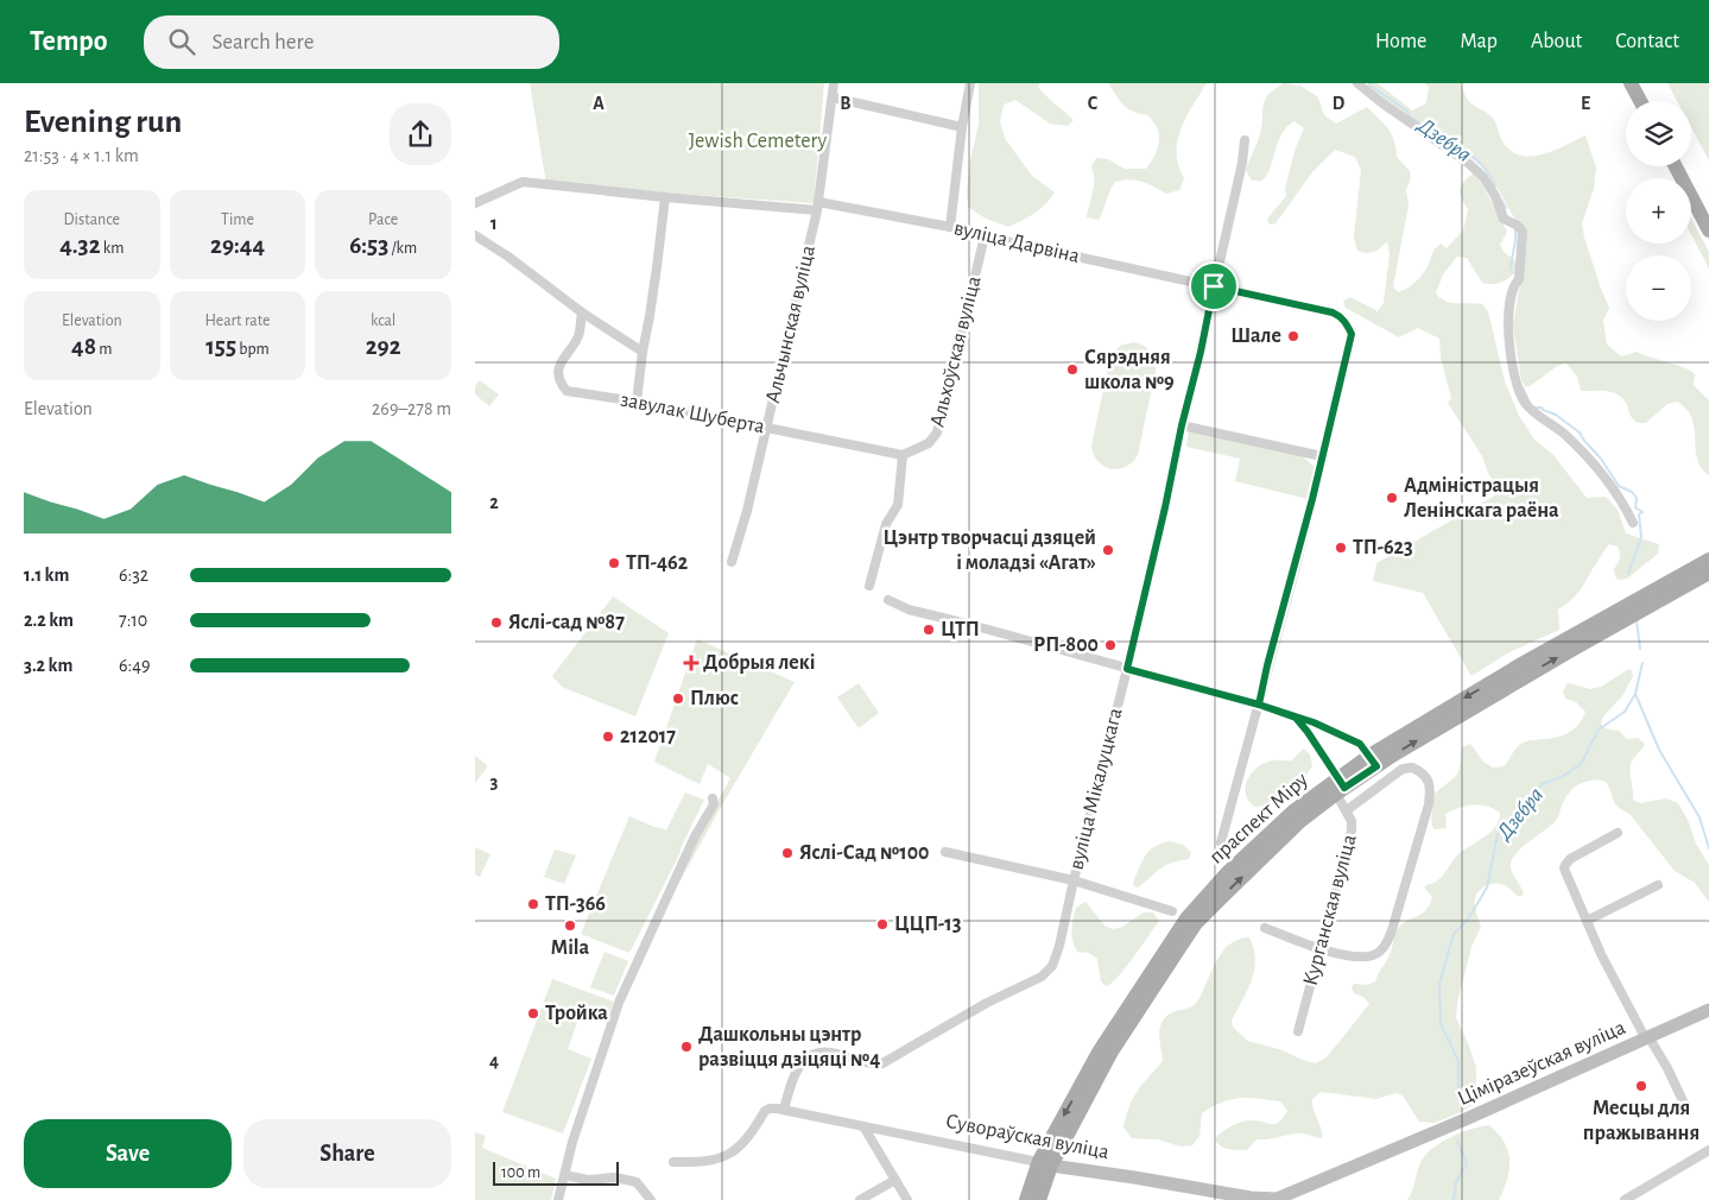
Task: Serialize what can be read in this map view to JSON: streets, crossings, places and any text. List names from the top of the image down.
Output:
{
  "streets": {
    "main road": ["праспект Міру", "Ціміразеўская вуліца", "Сувораўская вуліца"],
    "street": [
      "вуліца Дарвіна",
      "Альчынская вуліца",
      "Альхоўская вуліца",
      "завулак Шуберта",
      "вуліца Мікалуцкага",
      "Курганская вуліца"
    ]
  },
  "crossings": [
    ["вуліца Дарвіна", "Альчынская вуліца"],
    ["вуліца Дарвіна", "Альхоўская вуліца"],
    ["вуліца Дарвіна", "вуліца Мікалуцкага"],
    ["Альчынская вуліца", "завулак Шуберта"],
    ["Альхоўская вуліца", "завулак Шуберта"],
    ["вуліца Мікалуцкага", "Сувораўская вуліца"],
    ["праспект Міру", "Курганская вуліца"],
    ["праспект Міру", "Сувораўская вуліца"],
    ["Ціміразеўская вуліца", "Сувораўская вуліца"]
  ],
  "water": ["Дзебра"],
  "parks": ["Jewish Cemetery"],
  "places": {
    "other": [
      "Шале",
      "Сярэдняя школа №9",
      "Адміністрацыя Ленінскага раёна",
      "ТП-623",
      "Цэнтр творчасці дзяцей і моладзі «Агат»",
      "ТП-462",
      "Яслі-сад №87",
      "ЦТП",
      "РП-800",
      "Плюс",
      "212017",
      "Яслі-Сад №100",
      "ТП-366",
      "ЦЦП-13",
      "Mila",
      "Тройка",
      "Дашкольны цэнтр развіцця дзіцяці №4",
      "Месцы для пражывання"
    ],
    "health": ["Добрыя лекі"]
  },
  "scale_bar": "100 m",
  "page": {
    "header": "Tempo",
    "search": "Search here",
    "nav": [
      "Home",
      "Map",
      "About",
      "Contact"
    ],
    "heading": ["Evening run", "21:53 · 4 × 1.1 km"],
    "map_buttons": ["+", "−"],
    "stats": [
      ["Distance", "4.32 km"],
      ["Time", "29:44"],
      ["Pace", "6:53 /km"],
      ["Elevation", "48 m"],
      ["Heart rate", "155 bpm"],
      ["kcal", "292"]
    ],
    "chart": ["Elevation", "269–278 m"],
    "list": [
      {
        "name": "1.1 km",
        "note": "6:32"
      },
      {
        "name": "2.2 km",
        "note": "7:10"
      },
      {
        "name": "3.2 km",
        "note": "6:49"
      }
    ],
    "buttons": ["Save", "Share"],
    "scale": "100 m"
  },
  "grid": {
    "columns": [
      "A",
      "B",
      "C",
      "D",
      "E"
    ],
    "rows": [
      "1",
      "2",
      "3",
      "4"
    ]
  }
}
